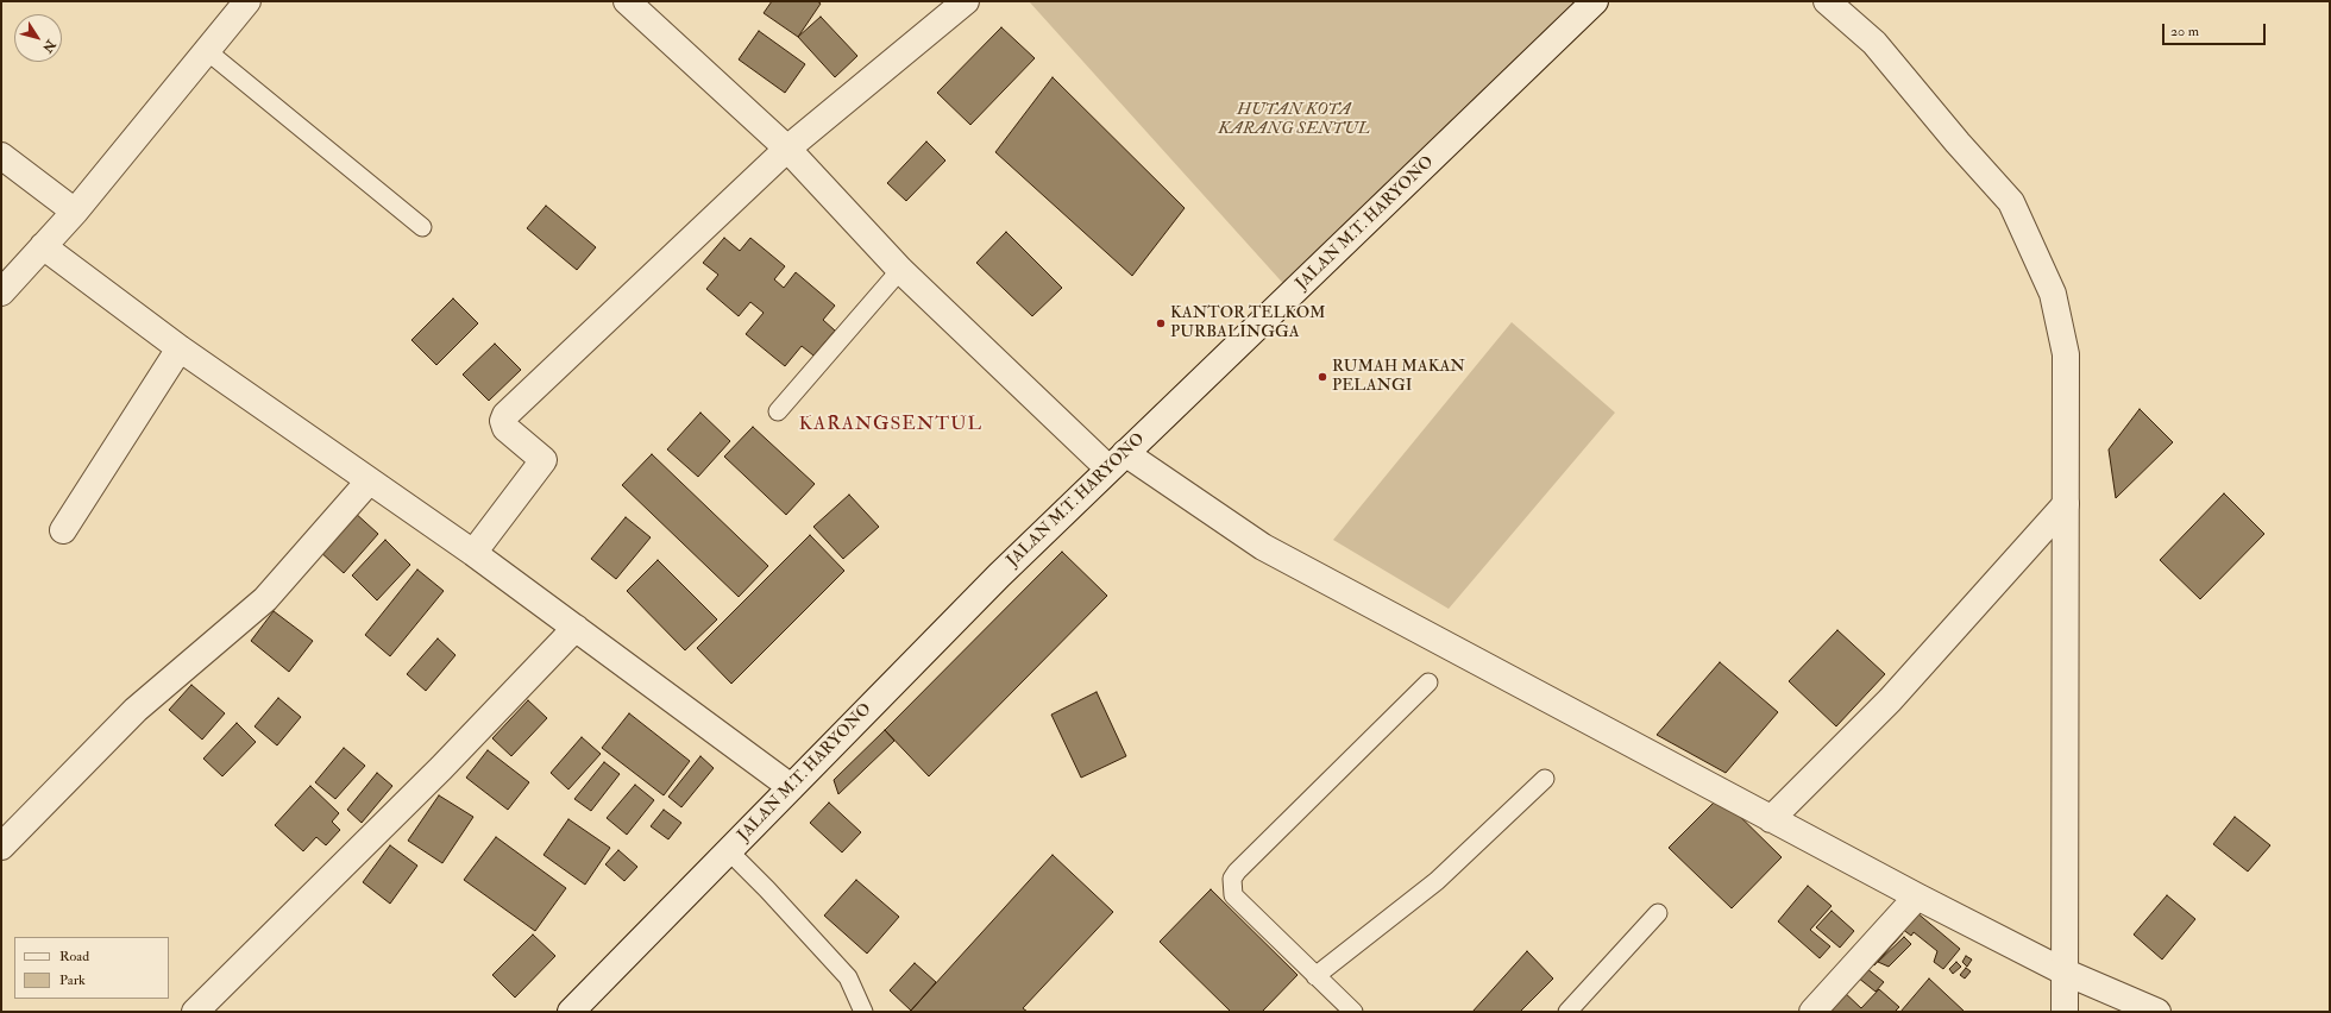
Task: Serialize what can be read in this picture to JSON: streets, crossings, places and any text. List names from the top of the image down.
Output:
{
  "streets": {
    "street": ["JALAN M.T. HARYONO"]
  },
  "districts": ["KARANGSENTUL"],
  "parks": ["HUTAN KOTA KARANG SENTUL"],
  "places": ["KANTOR TELKOM PURBALINGGA", "RUMAH MAKAN PELANGI"],
  "legend": ["Road", "Park"],
  "scale_bar": "20 m",
  "north": "bottom right"
}
